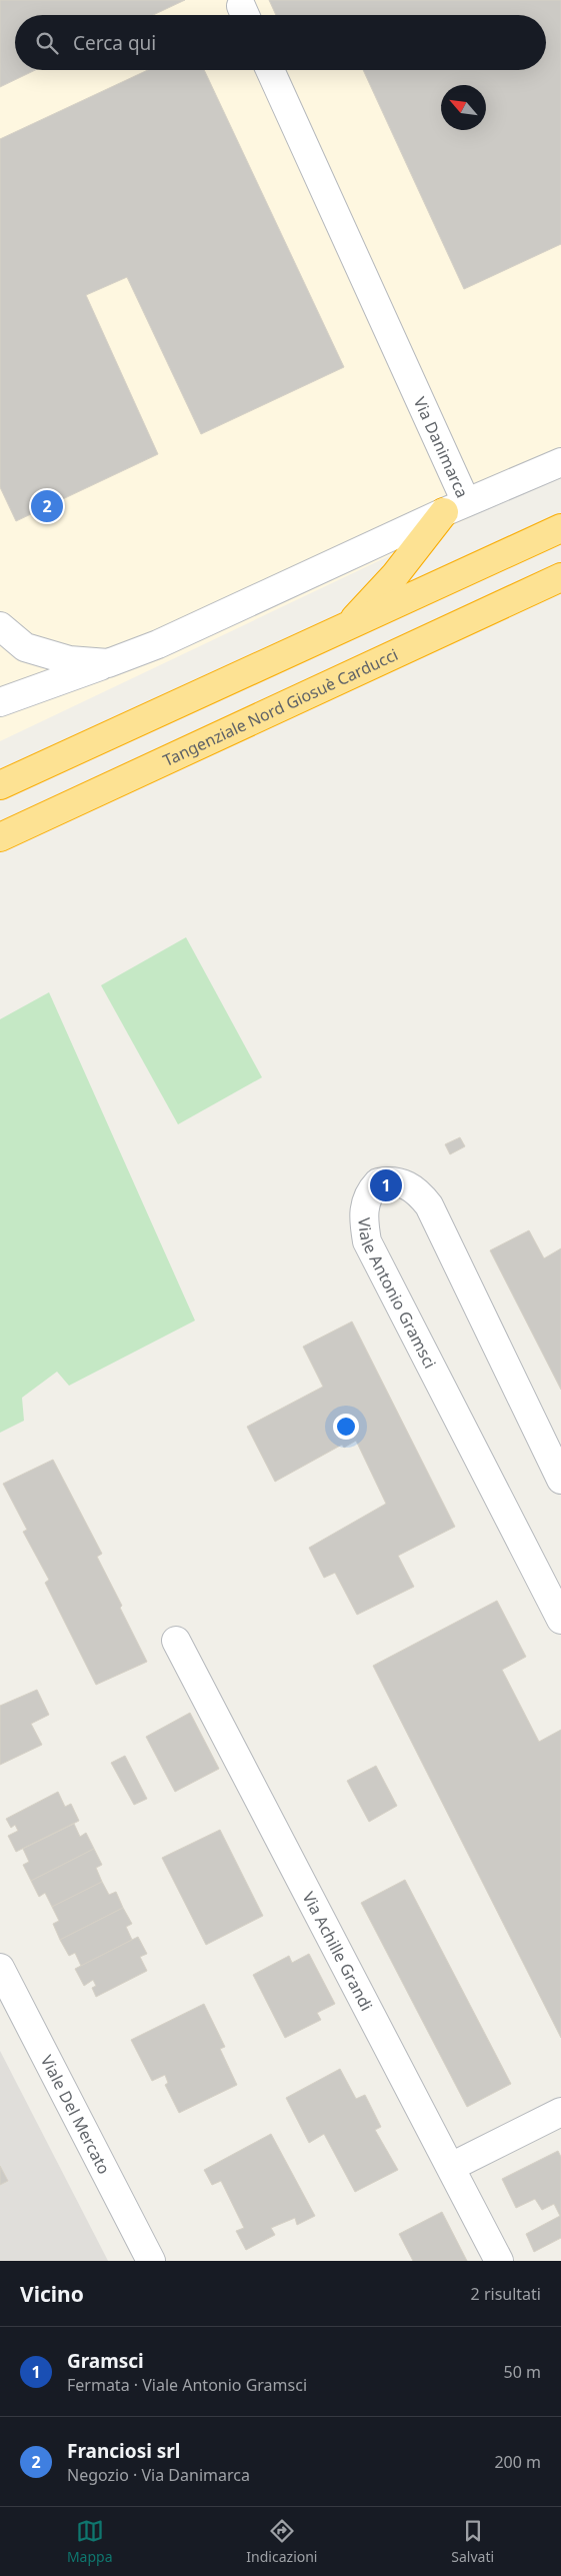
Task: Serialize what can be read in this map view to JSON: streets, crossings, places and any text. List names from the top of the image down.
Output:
{
  "streets": {
    "highway": ["Tangenziale Nord Giosuè Carducci"],
    "street": [
      "Via Danimarca",
      "Viale Antonio Gramsci",
      "Via Achille Grandi",
      "Viale Del Mercato"
    ]
  },
  "north": "top left",
  "page": {
    "search": "Cerca qui",
    "pins": ["2", "1"],
    "heading": ["Vicino", "2 risultati"],
    "list": [
      {
        "mark": "1",
        "name": "Gramsci",
        "note": "Fermata · Viale Antonio Gramsci",
        "value": "50 m"
      },
      {
        "mark": "2",
        "name": "Franciosi srl",
        "note": "Negozio · Via Danimarca",
        "value": "200 m"
      }
    ],
    "nav": ["Mappa", "Indicazioni", "Salvati"]
  }
}
